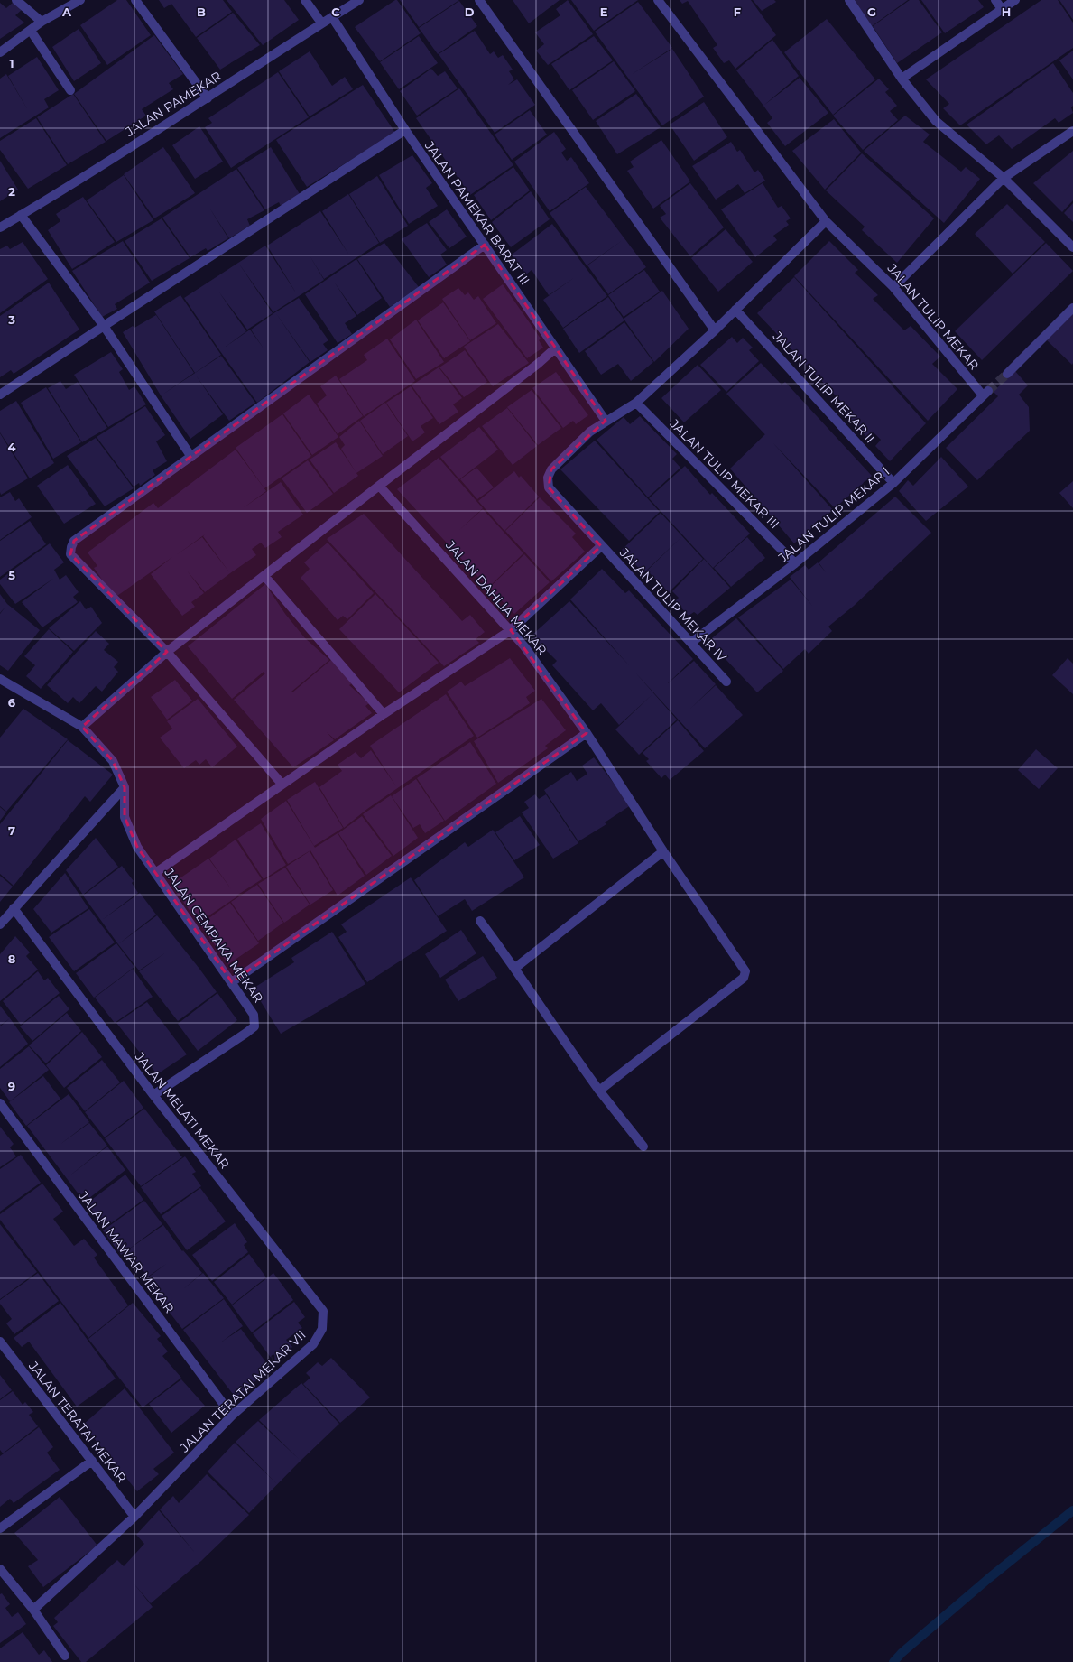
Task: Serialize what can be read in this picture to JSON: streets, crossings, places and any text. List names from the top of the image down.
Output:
{
  "streets": {
    "street": [
      "JALAN PAMEKAR",
      "JALAN PAMEKAR BARAT III",
      "JALAN TULIP MEKAR",
      "JALAN TULIP MEKAR II",
      "JALAN TULIP MEKAR III",
      "JALAN TULIP MEKAR I",
      "JALAN DAHLIA MEKAR",
      "JALAN TULIP MEKAR IV",
      "JALAN CEMPAKA MEKAR",
      "JALAN MELATI MEKAR",
      "JALAN MAWAR MEKAR",
      "JALAN TERATAI MEKAR VII",
      "JALAN TERATAI MEKAR"
    ]
  },
  "crossings": [
    ["JALAN PAMEKAR", "JALAN PAMEKAR BARAT III"],
    ["JALAN PAMEKAR BARAT III", "JALAN TULIP MEKAR IV"],
    ["JALAN TULIP MEKAR", "JALAN TULIP MEKAR I"],
    ["JALAN TULIP MEKAR", "JALAN TULIP MEKAR IV"],
    ["JALAN TULIP MEKAR II", "JALAN TULIP MEKAR I"],
    ["JALAN TULIP MEKAR II", "JALAN TULIP MEKAR IV"],
    ["JALAN TULIP MEKAR III", "JALAN TULIP MEKAR I"],
    ["JALAN TULIP MEKAR III", "JALAN TULIP MEKAR IV"],
    ["JALAN TULIP MEKAR I", "JALAN TULIP MEKAR IV"],
    ["JALAN CEMPAKA MEKAR", "JALAN MELATI MEKAR"],
    ["JALAN MELATI MEKAR", "JALAN TERATAI MEKAR VII"],
    ["JALAN MAWAR MEKAR", "JALAN TERATAI MEKAR VII"],
    ["JALAN TERATAI MEKAR VII", "JALAN TERATAI MEKAR"]
  ],
  "grid": {
    "columns": [
      "A",
      "B",
      "C",
      "D",
      "E",
      "F",
      "G",
      "H"
    ],
    "rows": [
      "1",
      "2",
      "3",
      "4",
      "5",
      "6",
      "7",
      "8",
      "9"
    ]
  }
}
